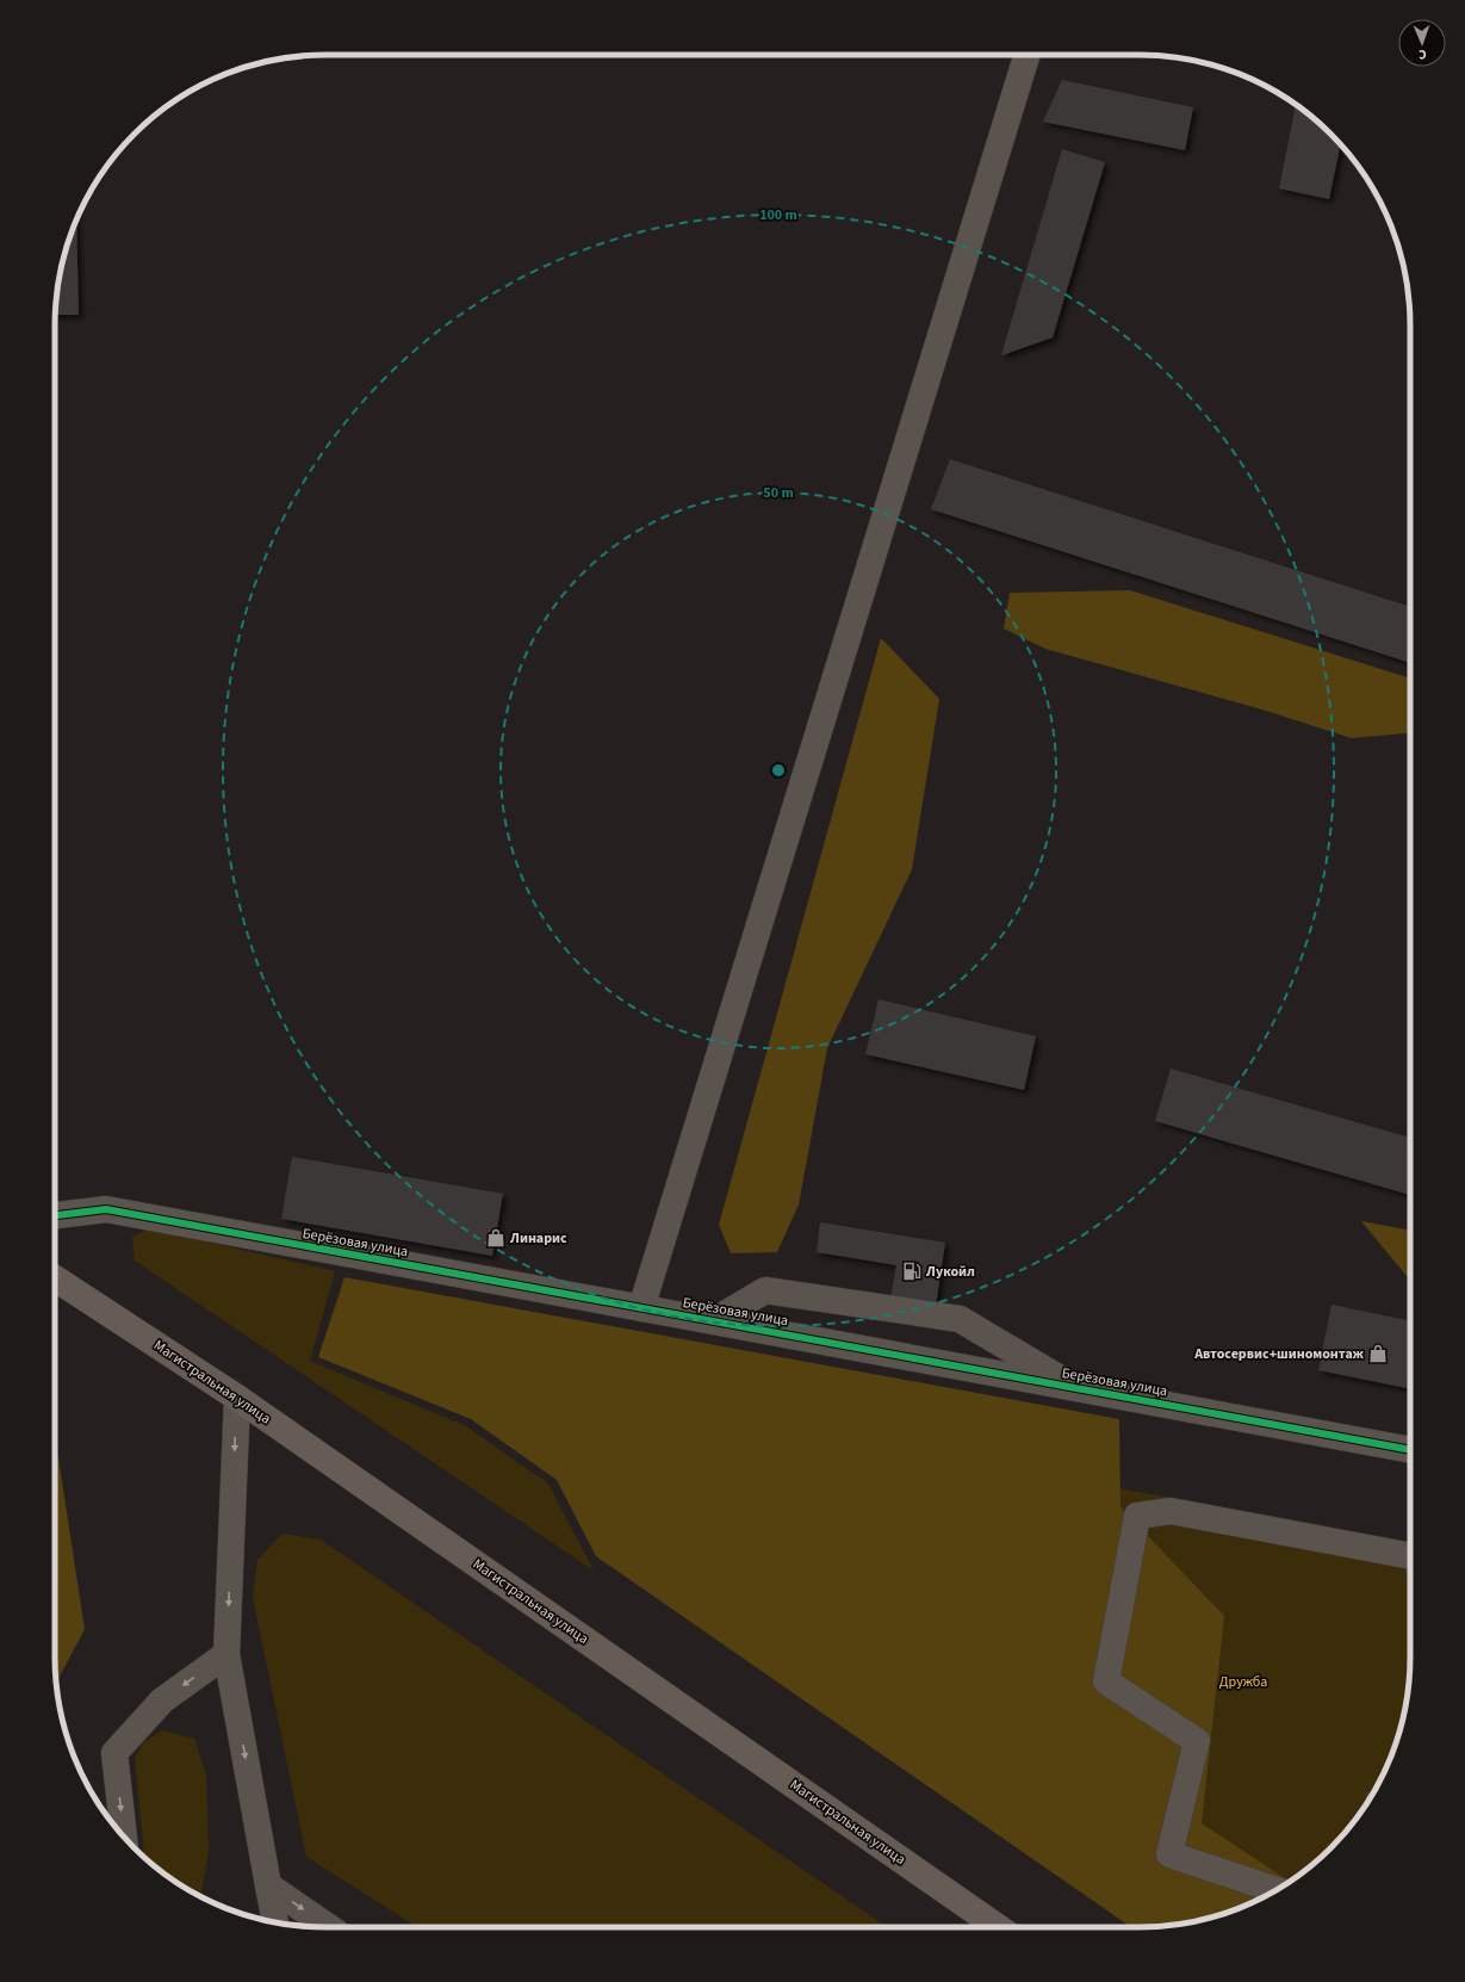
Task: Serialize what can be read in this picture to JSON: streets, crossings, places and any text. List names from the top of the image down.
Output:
{
  "streets": {
    "main road": ["Магистральная улица"],
    "street": ["Берёзовая улица"]
  },
  "parks": ["Дружба"],
  "places": {
    "shop": ["Линарис", "Автосервис+шиномонтаж"],
    "fuel station": ["Лукойл"]
  },
  "north": "bottom",
  "rings": ["100 m", "50 m"]
}
